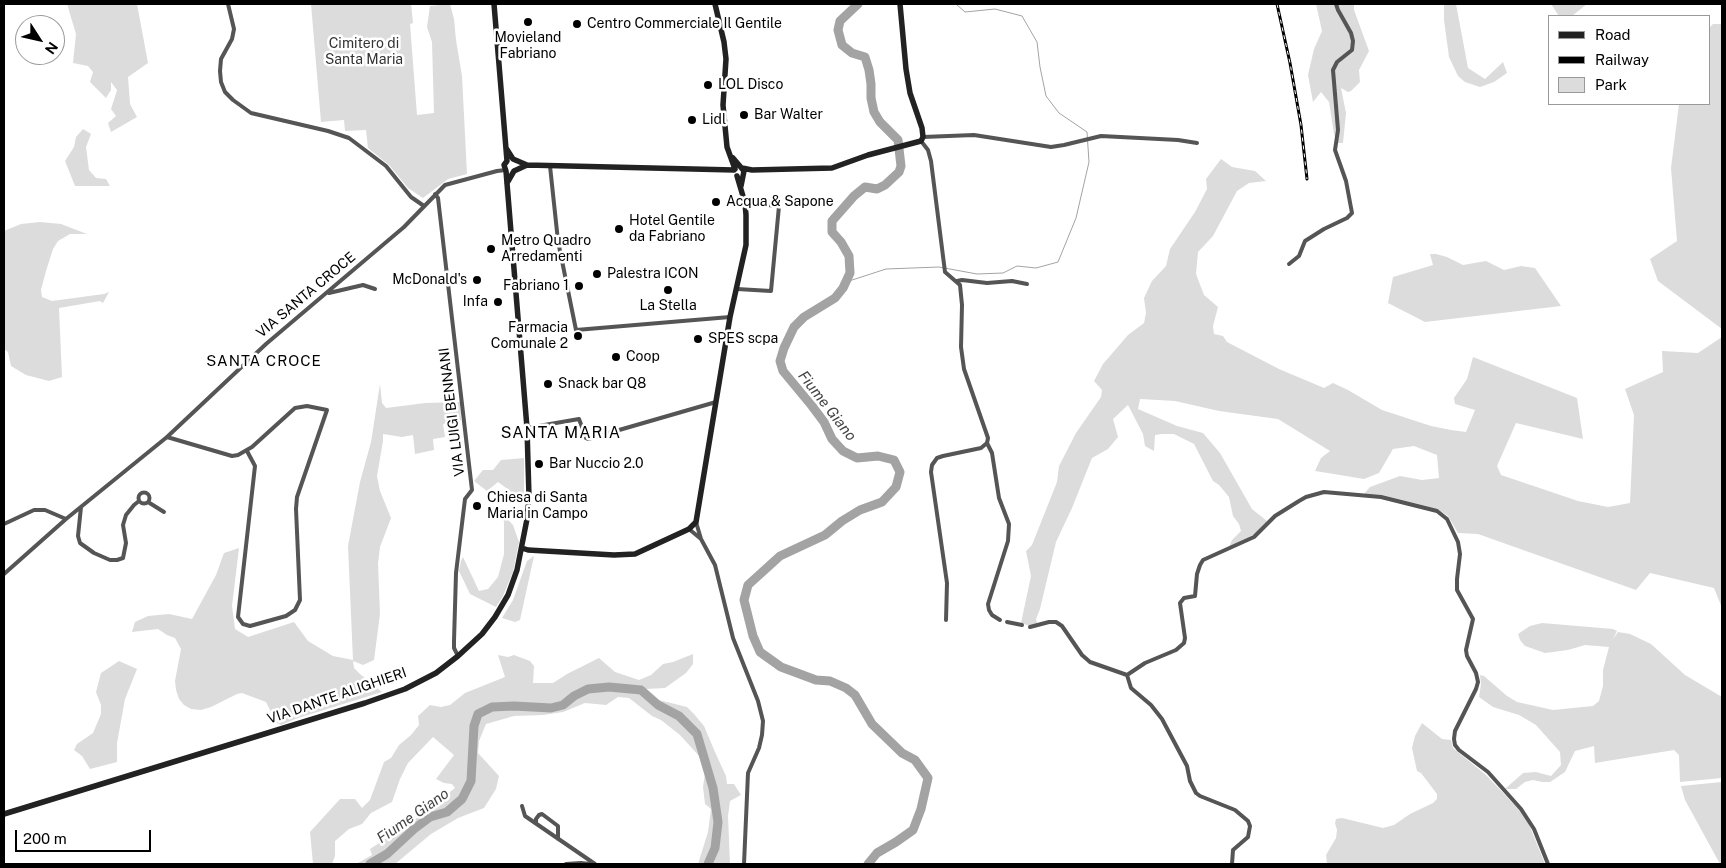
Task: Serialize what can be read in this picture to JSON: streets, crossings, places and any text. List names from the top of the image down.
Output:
{
  "streets": {
    "main road": ["VIA DANTE ALIGHIERI"],
    "street": ["VIA SANTA CROCE", "VIA LUIGI BENNANI"]
  },
  "crossings": [
    ["VIA SANTA CROCE", "VIA LUIGI BENNANI"],
    ["VIA SANTA CROCE", "VIA DANTE ALIGHIERI"],
    ["VIA LUIGI BENNANI", "VIA DANTE ALIGHIERI"]
  ],
  "districts": ["SANTA CROCE", "SANTA MARIA"],
  "water": ["Fiume Giano"],
  "parks": ["Cimitero di Santa Maria"],
  "places": [
    "Movieland Fabriano",
    "Centro Commerciale Il Gentile",
    "LOL Disco",
    "Bar Walter",
    "Lidl",
    "Acqua & Sapone",
    "Hotel Gentile da Fabriano",
    "Metro Quadro Arredamenti",
    "Palestra ICON",
    "McDonald's",
    "Fabriano 1",
    "La Stella",
    "Infa",
    "Farmacia Comunale 2",
    "SPES scpa",
    "Coop",
    "Snack bar Q8",
    "Bar Nuccio 2.0",
    "Chiesa di Santa Maria in Campo"
  ],
  "legend": ["Road", "Railway", "Park"],
  "scale_bar": "200 m",
  "north": "bottom right"
}
